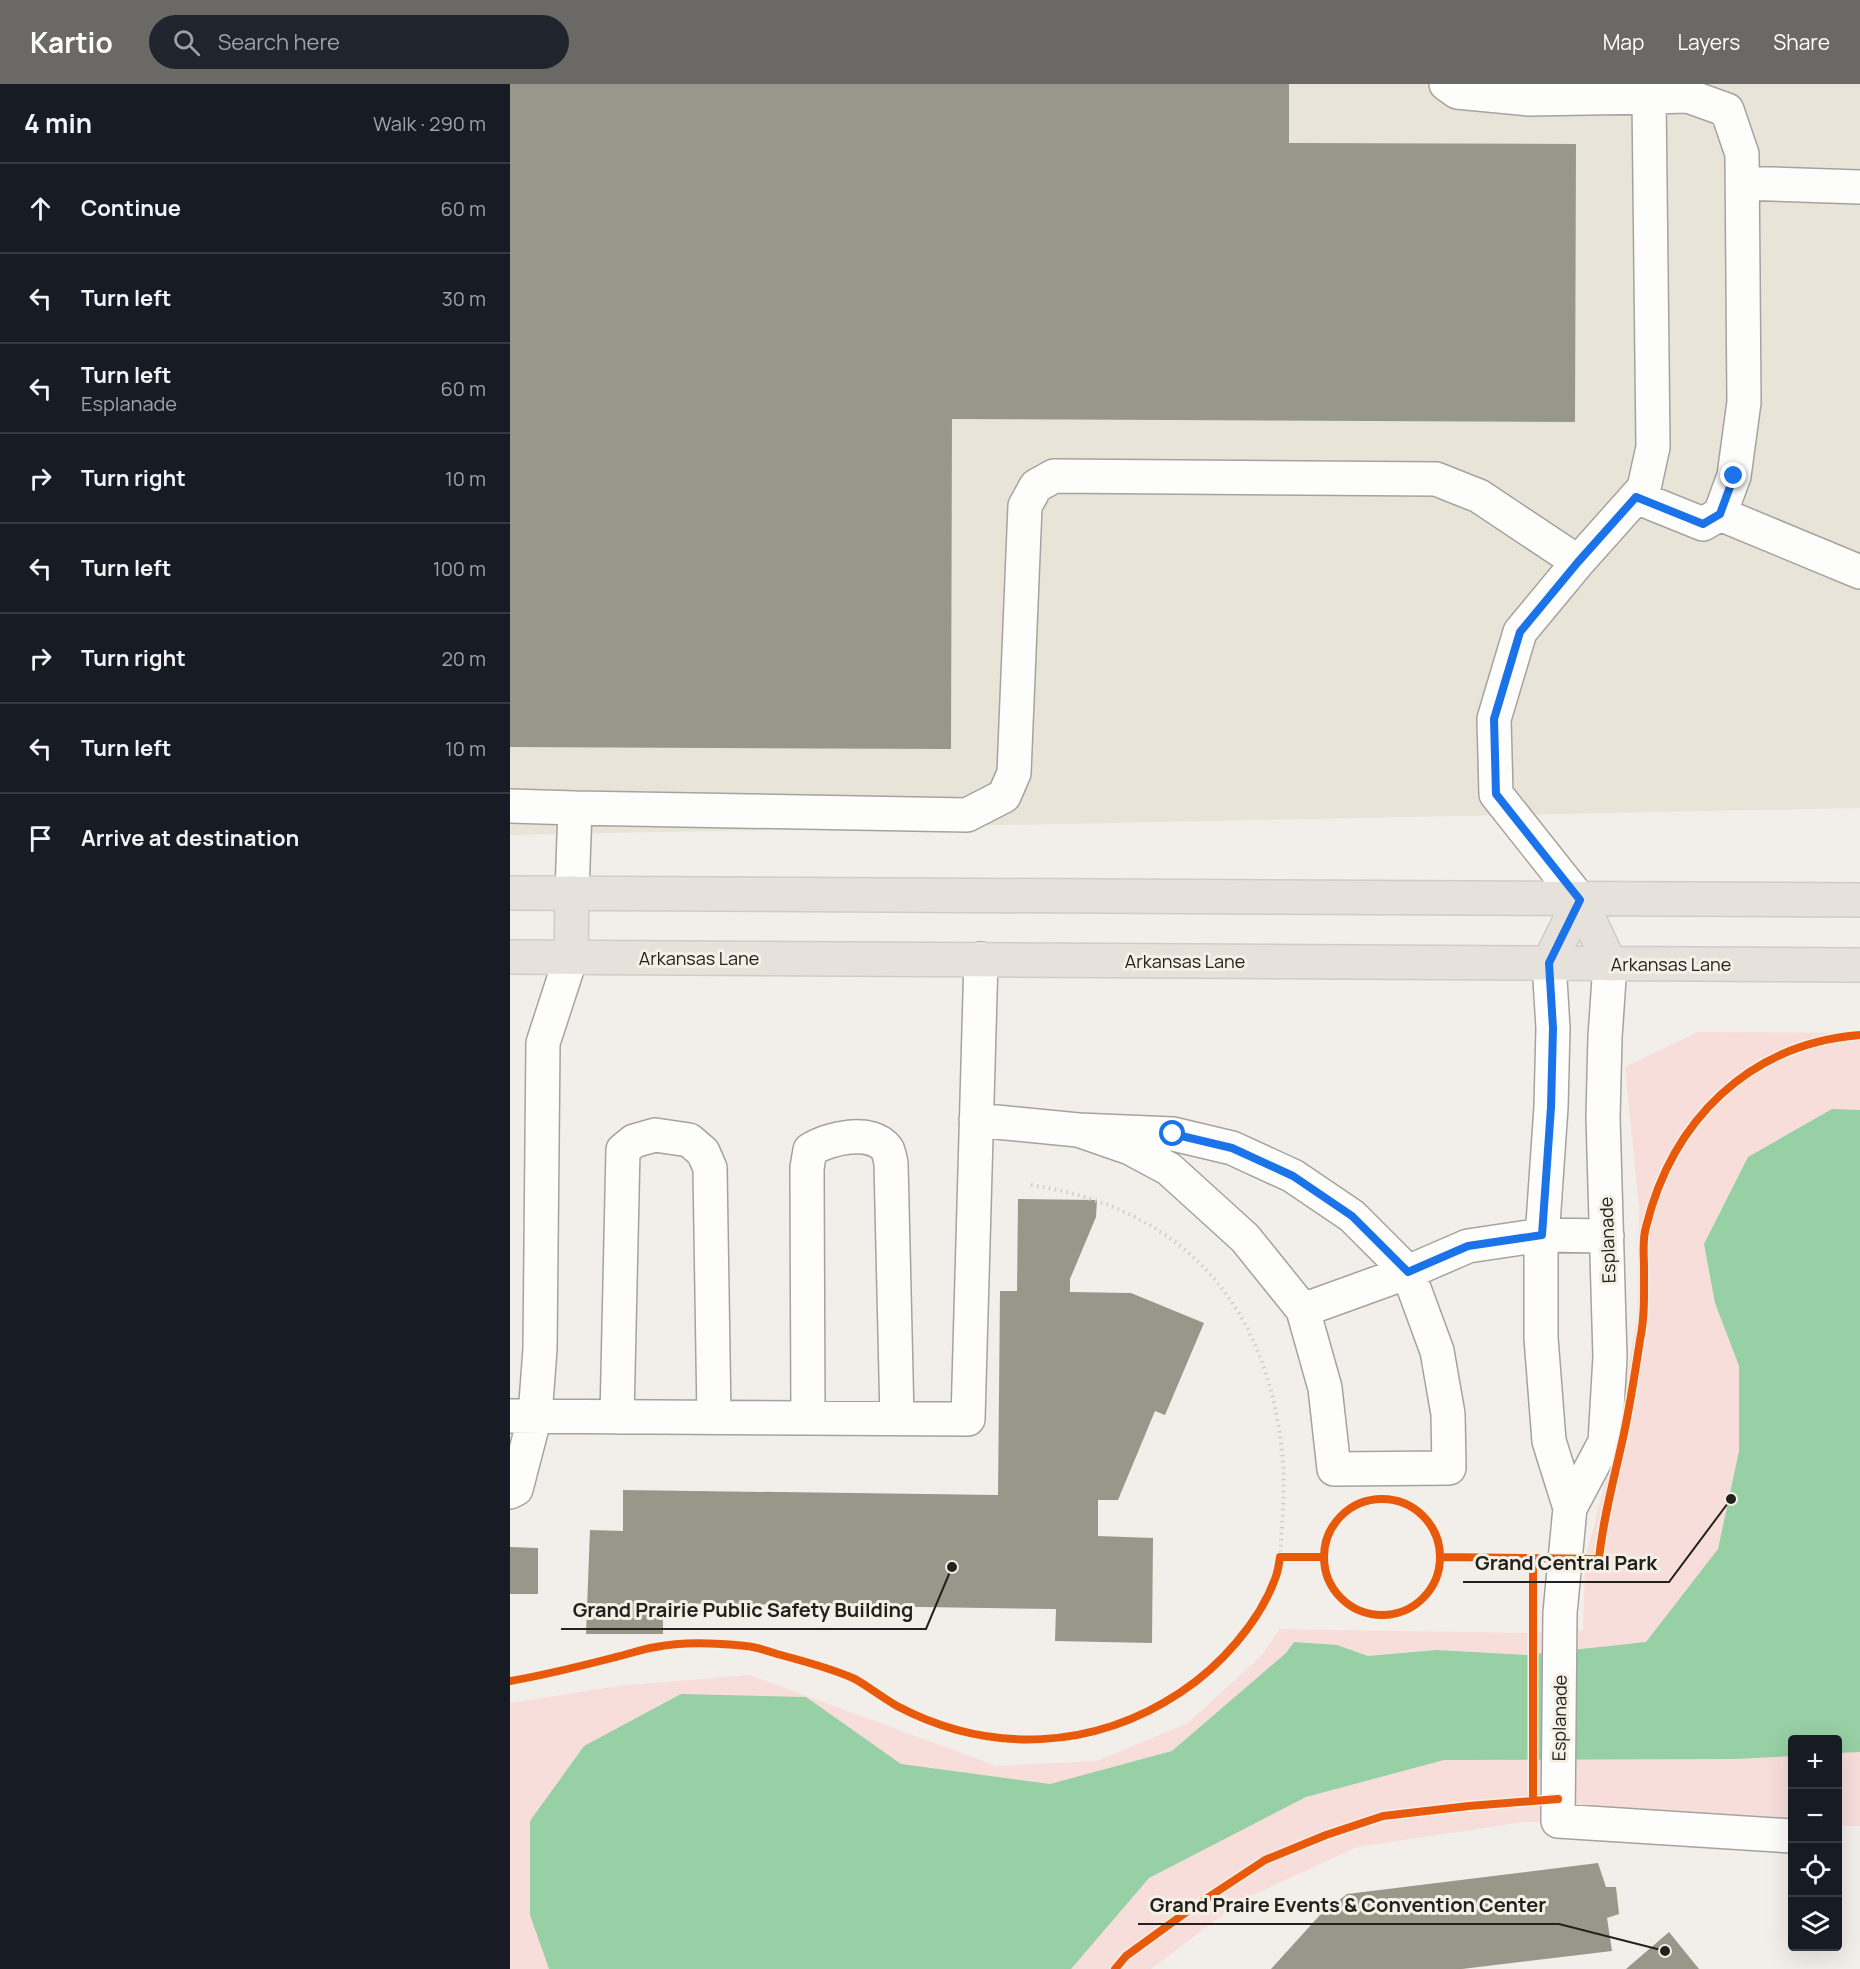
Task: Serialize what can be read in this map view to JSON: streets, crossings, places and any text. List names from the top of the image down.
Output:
{
  "streets": {
    "main road": ["Arkansas Lane"],
    "street": ["Esplanade"]
  },
  "crossings": [
    ["Arkansas Lane", "Esplanade"]
  ],
  "places": ["Grand Central Park", "Grand Prairie Public Safety Building", "Grand Praire Events & Convention Center"],
  "page": {
    "header": "Kartio",
    "search": "Search here",
    "nav": ["Map", "Layers", "Share"],
    "heading": ["4 min", "Walk · 290 m"],
    "list": [
      ["Continue", "60 m"],
      ["Turn left", "30 m"],
      ["Turn left", "Esplanade", "60 m"],
      ["Turn right", "10 m"],
      ["Turn left", "100 m"],
      ["Turn right", "20 m"],
      ["Turn left", "10 m"],
      "Arrive at destination"
    ],
    "map_buttons": ["+", "−"]
  }
}
